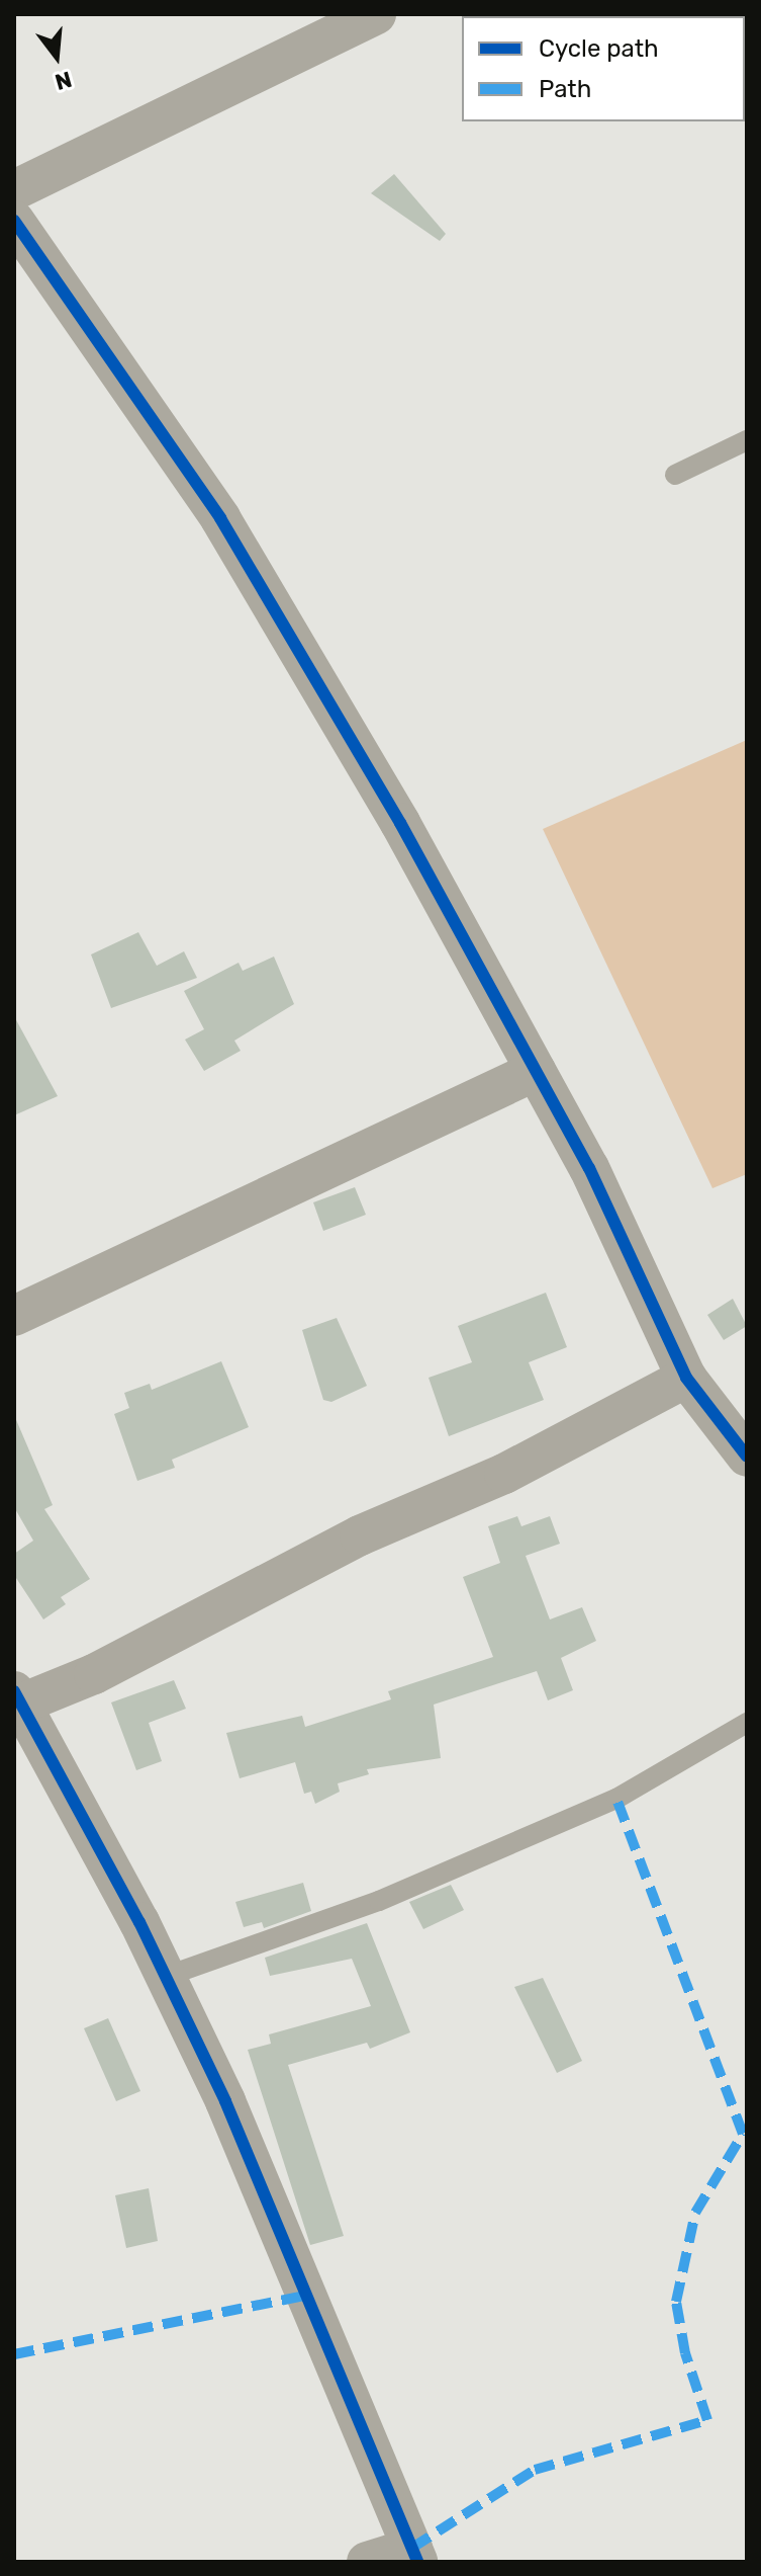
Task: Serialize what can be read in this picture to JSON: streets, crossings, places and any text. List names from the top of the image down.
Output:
{
  "legend": ["Cycle path", "Path"],
  "north": "bottom"
}
